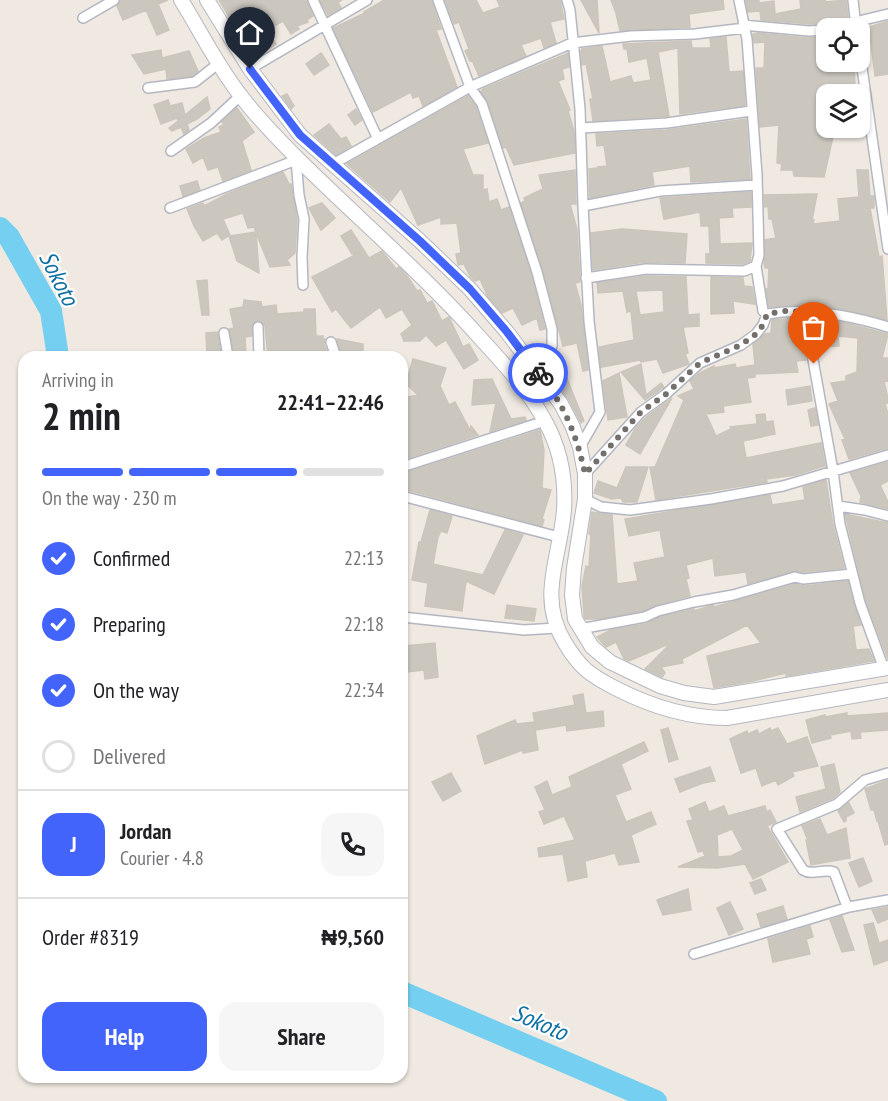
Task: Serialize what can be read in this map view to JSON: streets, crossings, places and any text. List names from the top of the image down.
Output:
{
  "water": ["Sokoto"],
  "page": {
    "heading": ["2 min", "Arriving in", "22:41–22:46"],
    "panel": [
      "Jordan",
      "Courier · 4.8",
      "Order #8319",
      "₦9,560"
    ],
    "bar": "On the way · 230 m",
    "list": [
      ["Confirmed", "22:13"],
      ["Preparing", "22:18"],
      ["On the way", "22:34"],
      "Delivered"
    ],
    "round": "J",
    "buttons": ["Help", "Share"]
  }
}
